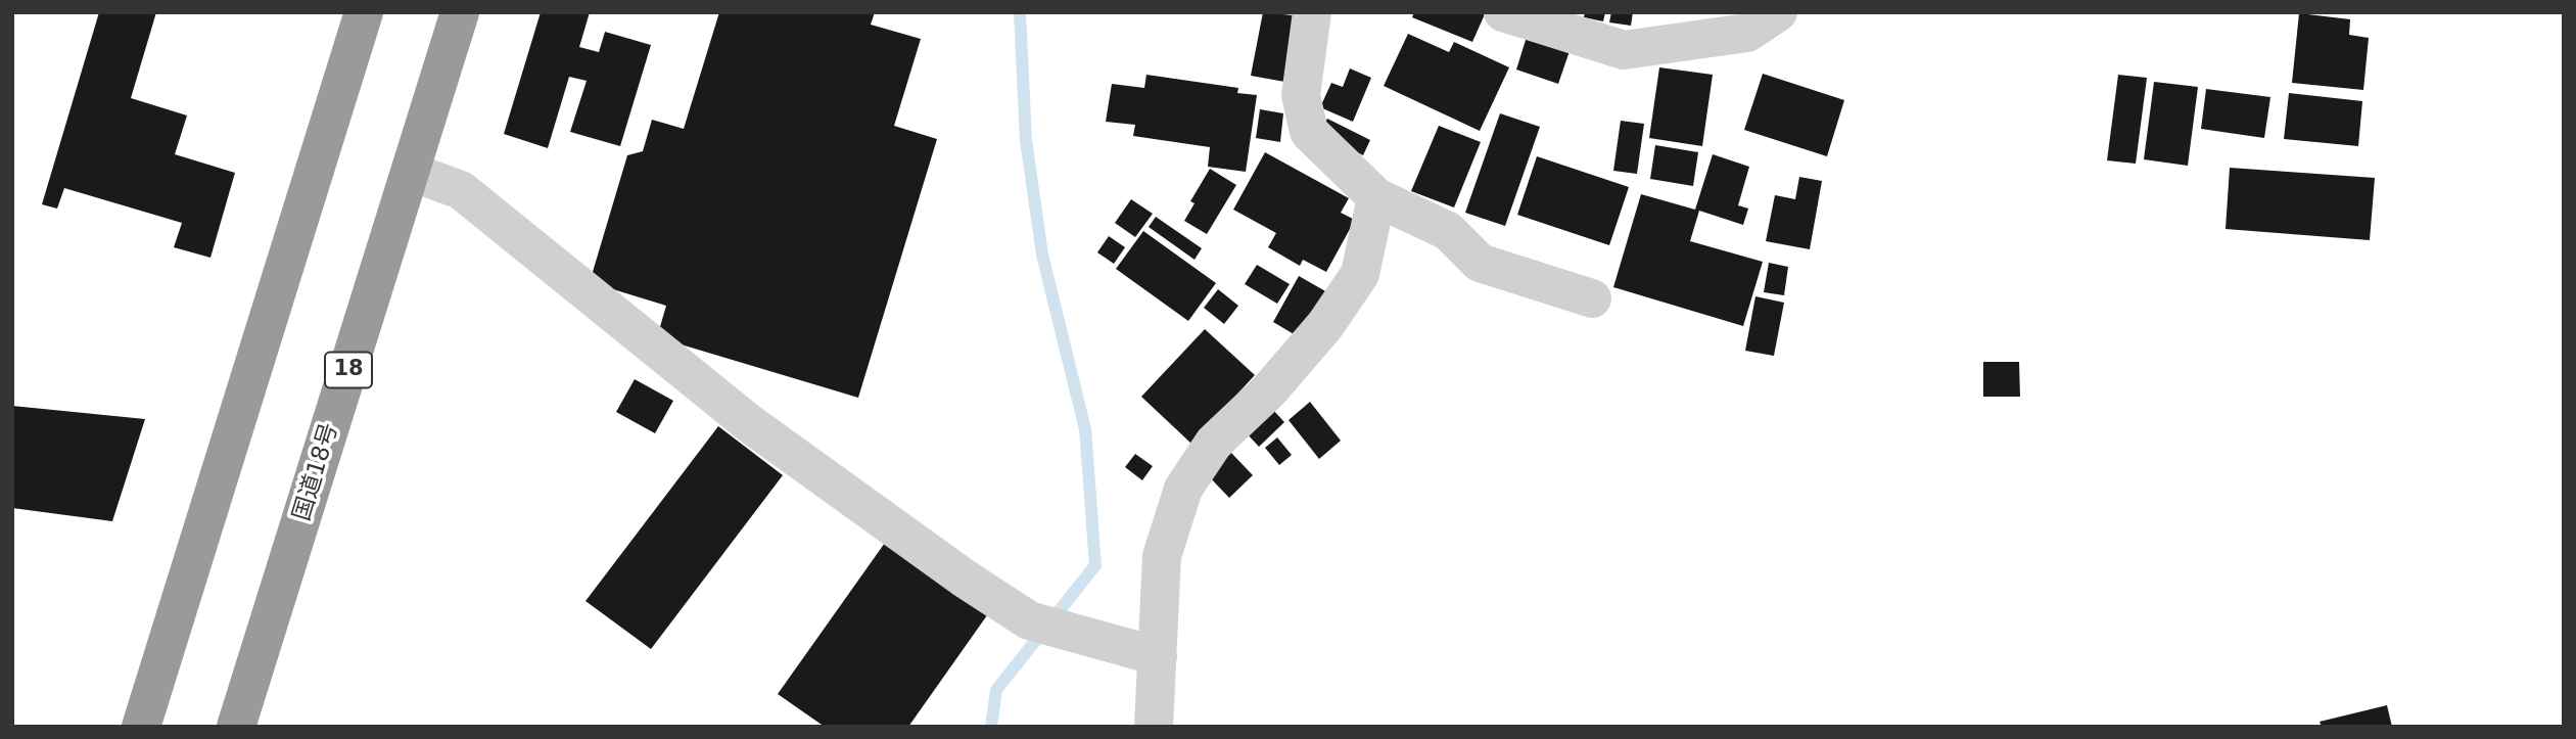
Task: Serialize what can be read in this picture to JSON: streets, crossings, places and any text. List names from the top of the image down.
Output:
{
  "streets": {
    "highway": ["18", "国道18号"]
  }
}
